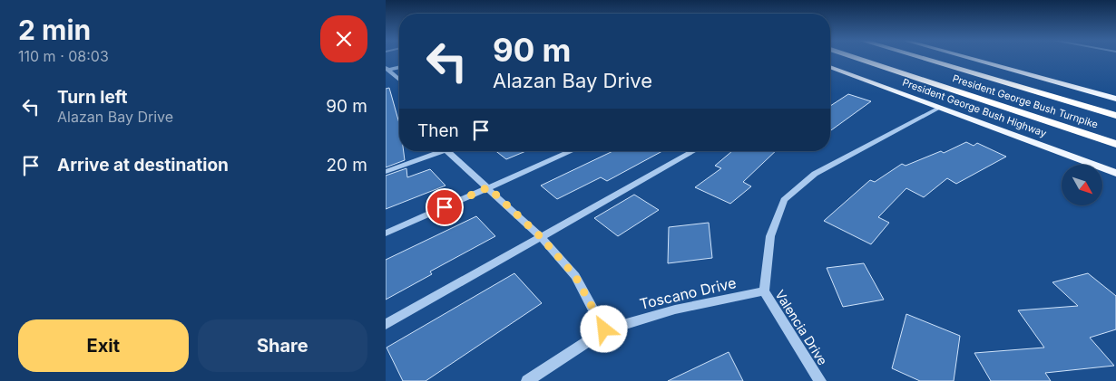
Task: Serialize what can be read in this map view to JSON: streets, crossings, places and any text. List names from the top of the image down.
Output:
{
  "streets": {
    "highway": ["President George Bush Turnpike"],
    "main road": ["President George Bush Highway"],
    "street": ["Toscano Drive", "Valencia Drive"]
  },
  "crossings": [
    ["President George Bush Highway", "Valencia Drive"],
    ["Toscano Drive", "Valencia Drive"]
  ],
  "north": "bottom right",
  "page": {
    "heading": ["2 min", "110 m · 08:03"],
    "turn": ["90 m", "Alazan Bay Drive"],
    "list": [
      {
        "name": "Turn left",
        "note": "Alazan Bay Drive",
        "value": "90 m"
      },
      {
        "name": "Arrive at destination",
        "value": "20 m"
      }
    ],
    "then": "Then",
    "buttons": ["Exit", "Share"]
  }
}
